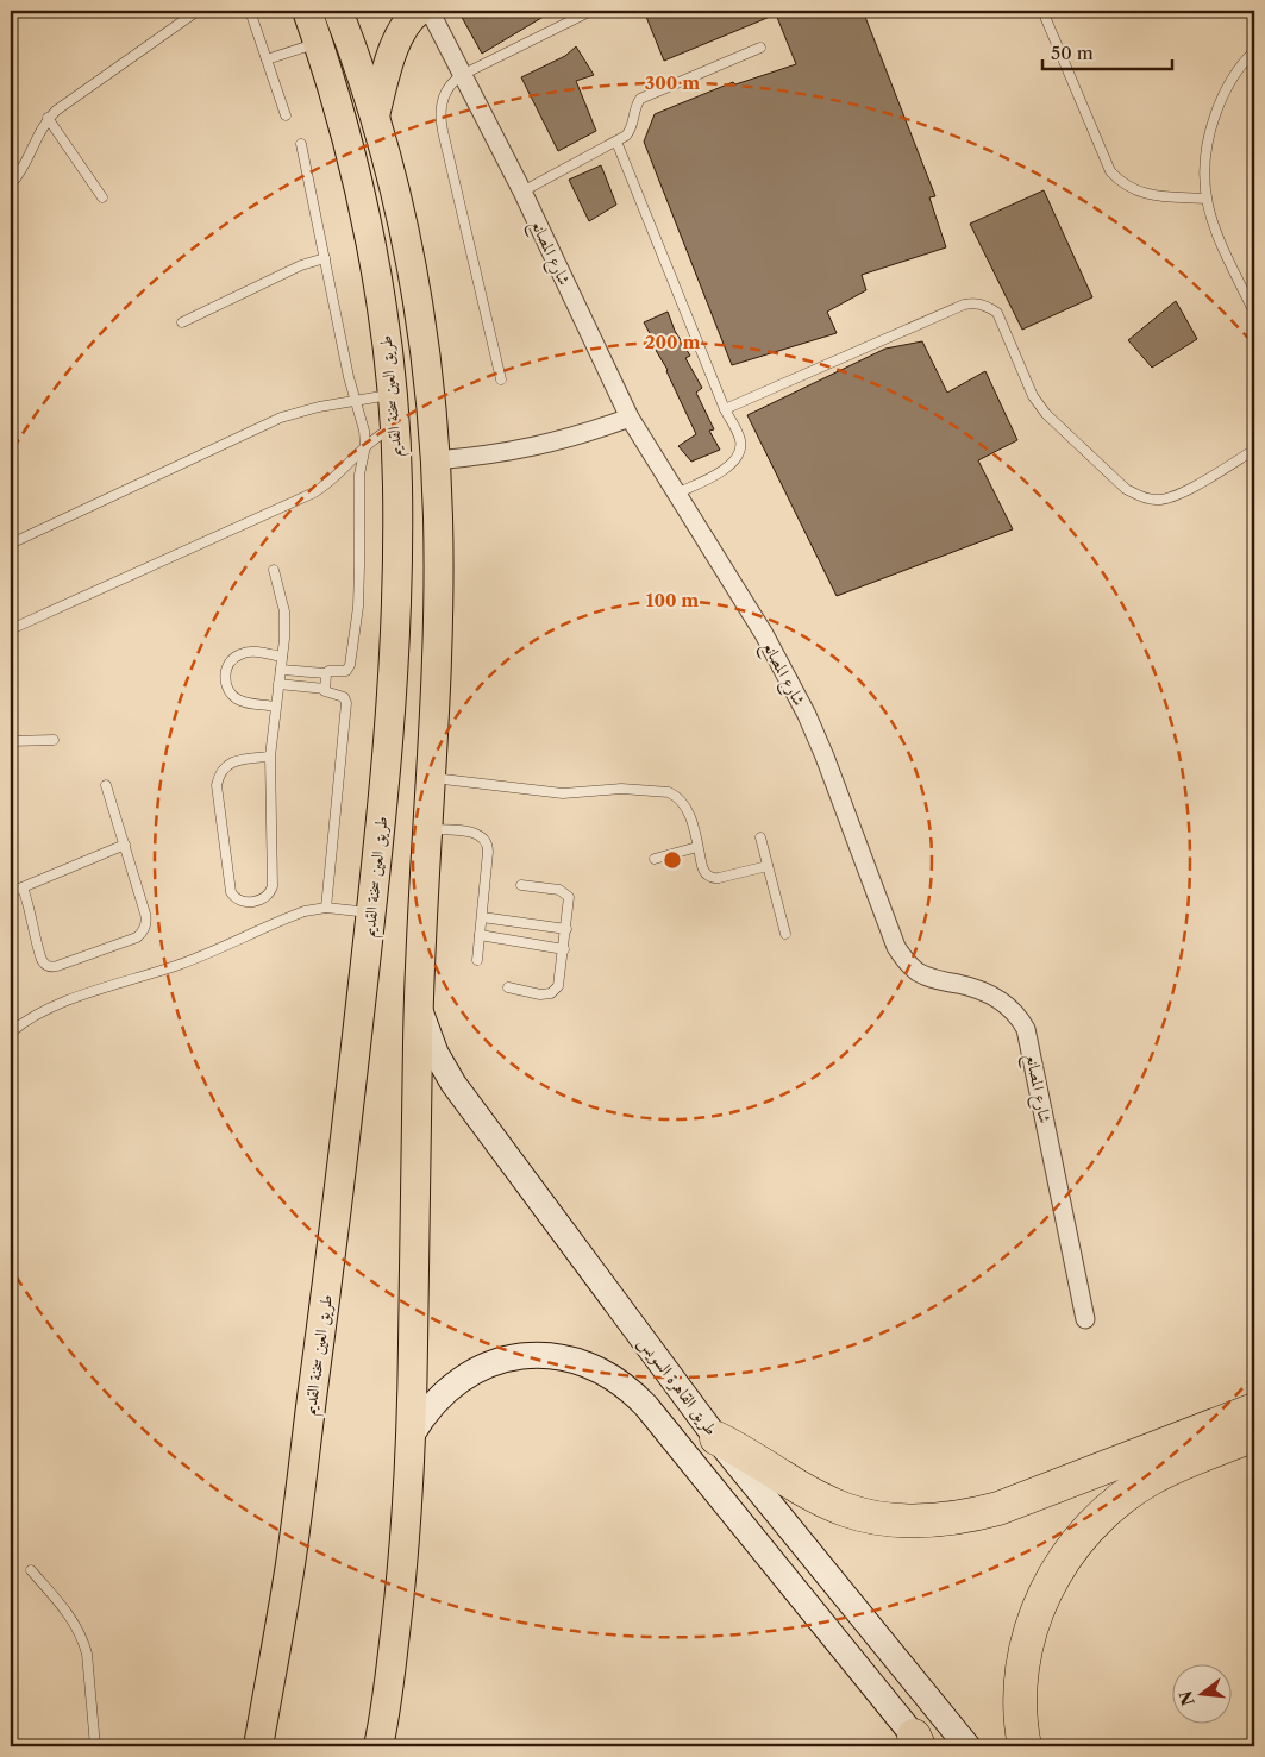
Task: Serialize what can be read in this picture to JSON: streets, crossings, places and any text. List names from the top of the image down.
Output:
{
  "streets": {
    "main road": ["طريق العين سخنة القديم", "طريق القاهرة السويس"],
    "street": ["شارع المصانع"]
  },
  "scale_bar": "50 m",
  "north": "left",
  "rings": ["300 m", "200 m", "100 m"]
}
